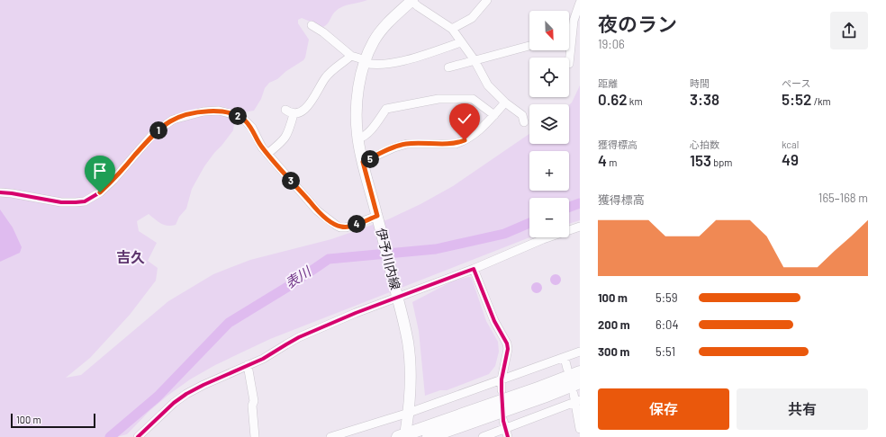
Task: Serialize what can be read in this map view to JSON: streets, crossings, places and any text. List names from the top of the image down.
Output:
{
  "streets": {
    "main road": ["伊予川内線"]
  },
  "districts": ["吉久"],
  "water": ["表川"],
  "scale_bar": "100 m",
  "north": "bottom right",
  "page": {
    "heading": ["夜のラン", "19:06"],
    "map_buttons": ["+", "−"],
    "stats": [
      ["距離", "0.62 km"],
      ["時間", "3:38"],
      ["ペース", "5:52 /km"],
      ["獲得標高", "4 m"],
      ["心拍数", "153 bpm"],
      ["kcal", "49"]
    ],
    "pins": [
      "2",
      "1",
      "5",
      "3",
      "4"
    ],
    "chart": ["獲得標高", "165–168 m"],
    "list": [
      {
        "name": "100 m",
        "note": "5:59"
      },
      {
        "name": "200 m",
        "note": "6:04"
      },
      {
        "name": "300 m",
        "note": "5:51"
      }
    ],
    "buttons": ["保存", "共有"],
    "scale": "100 m"
  }
}
